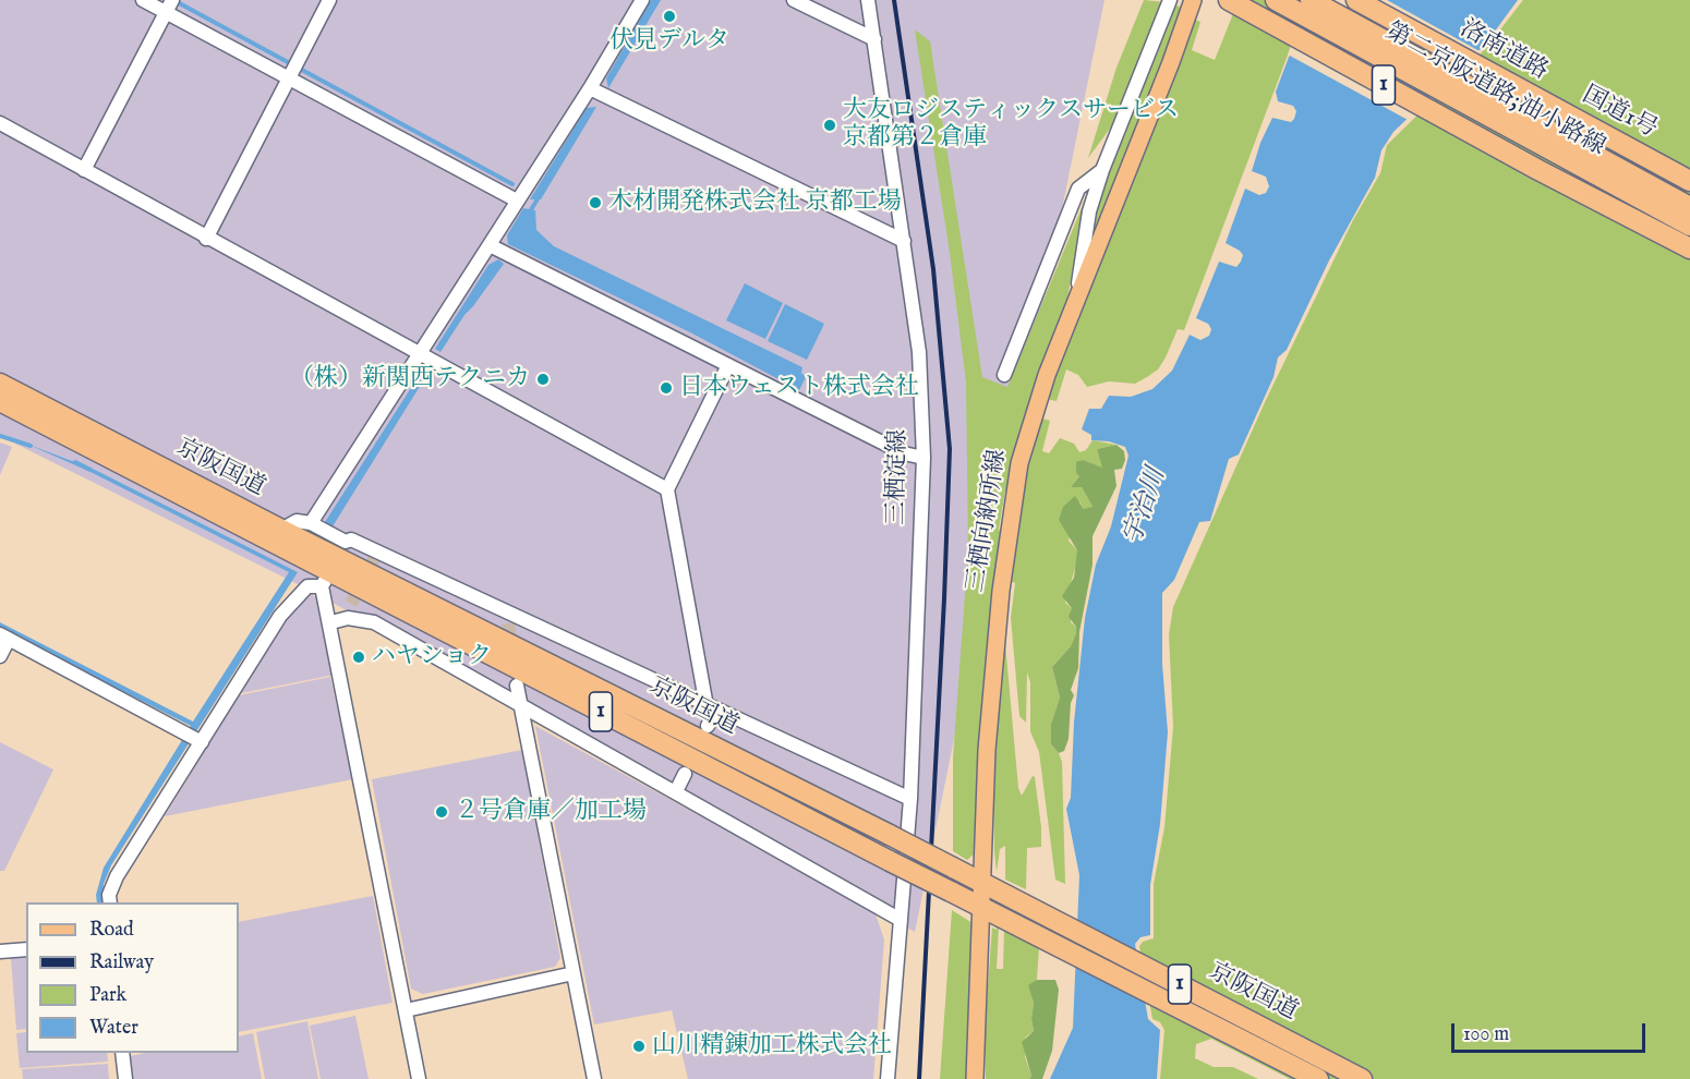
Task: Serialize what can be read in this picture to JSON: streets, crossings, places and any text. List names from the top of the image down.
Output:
{
  "streets": {
    "highway": [
      "洛南道路",
      "1",
      "第二京阪道路;油小路線",
      "国道1号",
      "京阪国道"
    ],
    "main road": ["三栖向納所線"],
    "street": ["三栖淀線"]
  },
  "crossings": [
    ["洛南道路", "国道1号"],
    ["京阪国道", "三栖向納所線"]
  ],
  "water": ["宇治川"],
  "places": [
    "伏見デルタ",
    "大友ロジスティックスサービス 京都第２倉庫",
    "木材開発株式会社 京都工場",
    "（株）新関西テクニカ",
    "日本ウェスト株式会社",
    "ハヤショク",
    "２号倉庫／加工場",
    "山川精錬加工株式会社"
  ],
  "legend": [
    "Road",
    "Railway",
    "Park",
    "Water"
  ],
  "scale_bar": "100 m"
}
